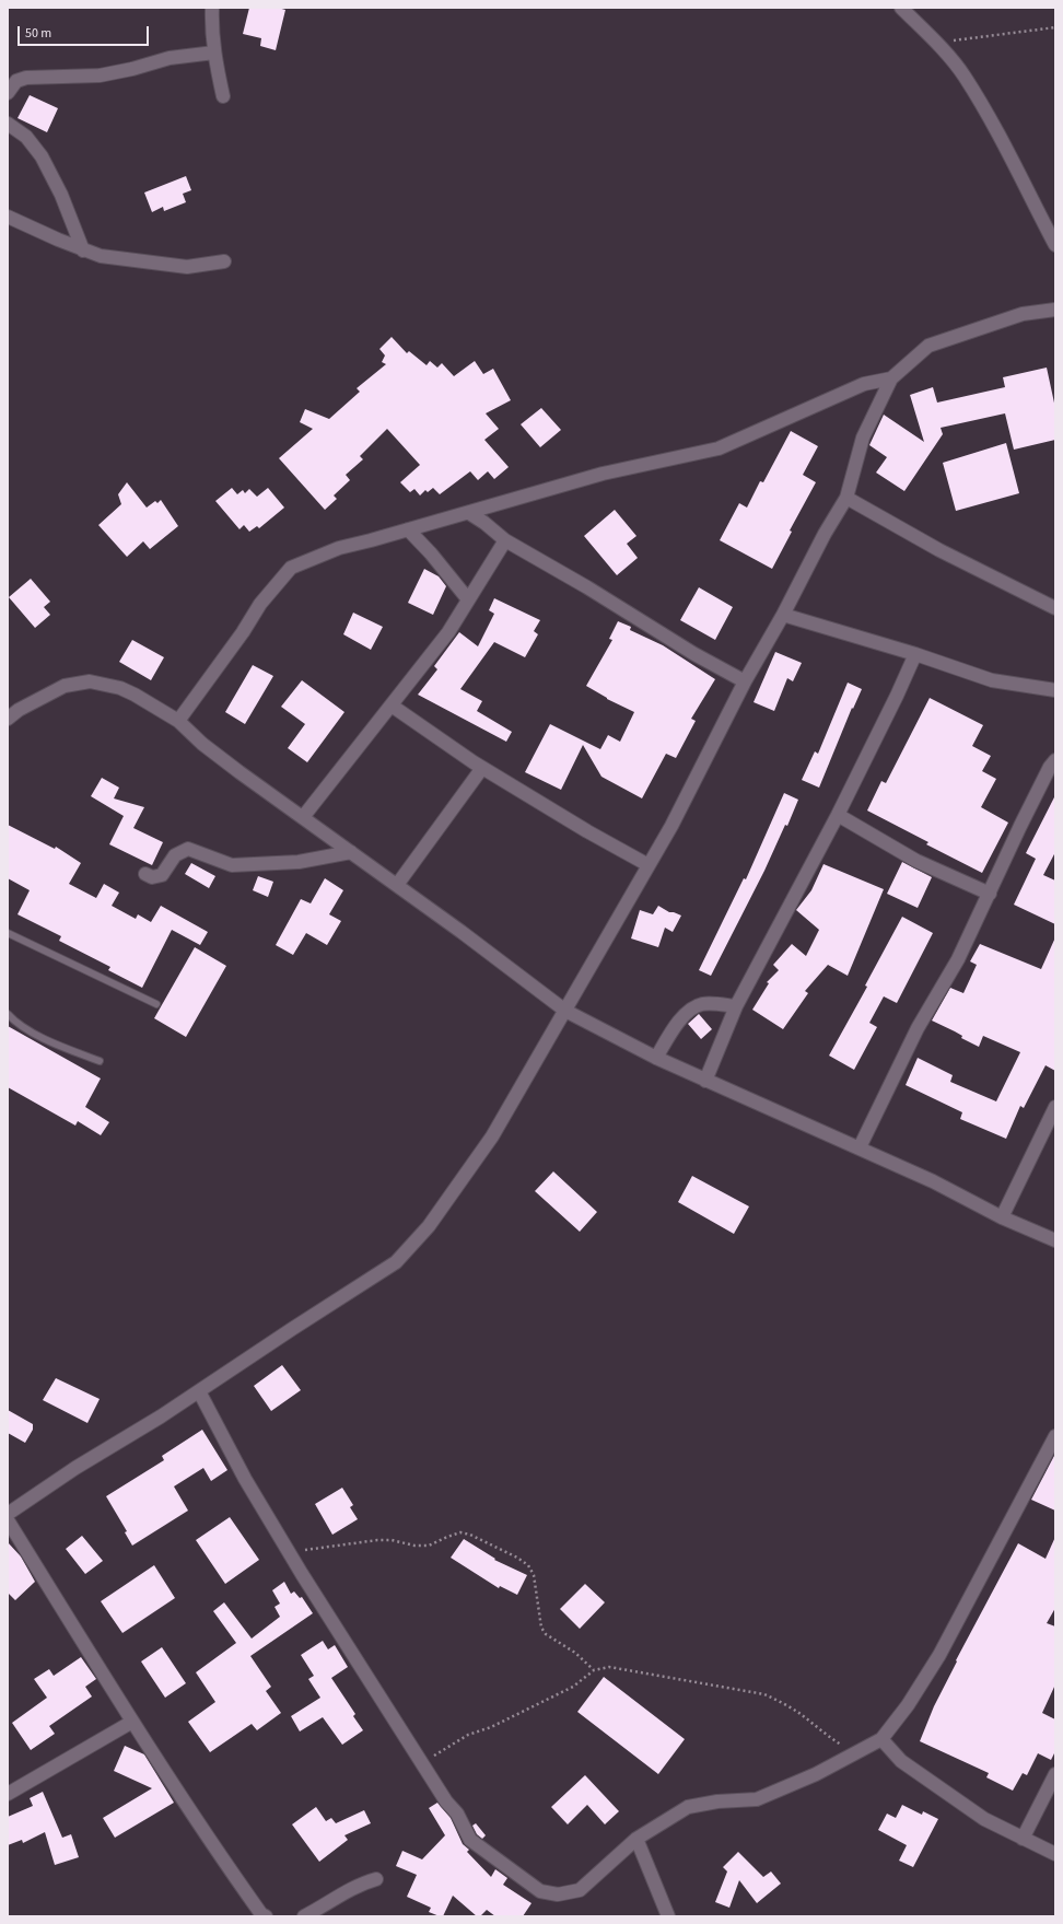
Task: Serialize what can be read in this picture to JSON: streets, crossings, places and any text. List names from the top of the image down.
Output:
{
  "scale_bar": "50 m"
}
